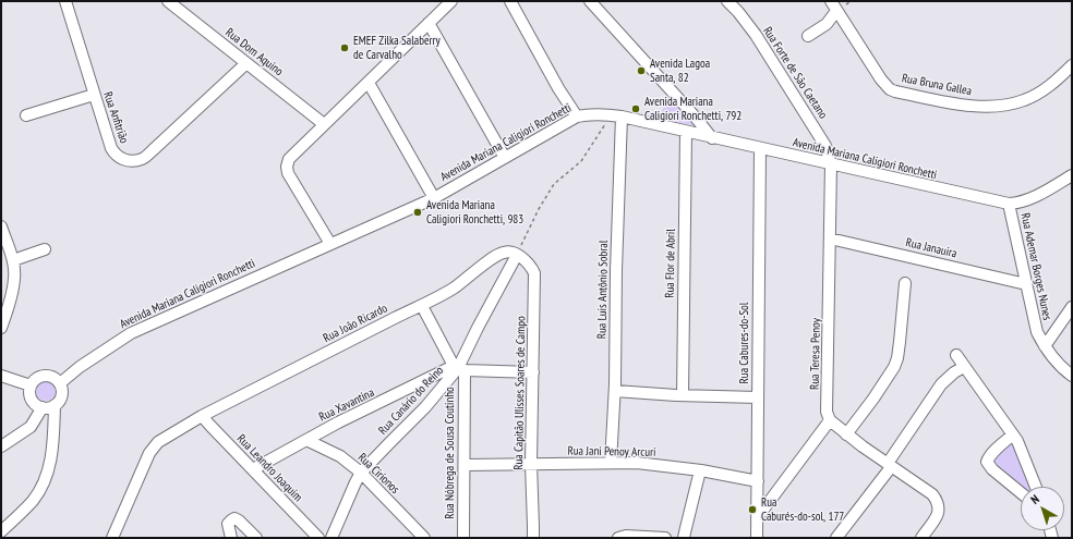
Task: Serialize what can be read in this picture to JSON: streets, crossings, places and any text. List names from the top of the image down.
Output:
{
  "streets": {
    "street": [
      "Rua Dom Aquino",
      "Rua Forte de São Caetano",
      "Rua Bruna Gallea",
      "Rua Anfitrião",
      "Avenida Mariana Caligiori Ronchetti",
      "Rua Janauira",
      "Rua Flor de Abril",
      "Rua Ademar Borges Nunes",
      "Rua Luis Antônio Sobral",
      "Rua João Ricardo",
      "Rua Cabures-do-Sol",
      "Rua Teresa Penoy",
      "Rua Capitão Ulisses Soares de Campo",
      "Rua Canário do Reino",
      "Rua Xavantina",
      "Rua Jani Penoy Arcuri",
      "Rua Nóbrega de Sousa Coutinho",
      "Rua Leandro Joaquim",
      "Rua Cirionos"
    ]
  },
  "crossings": [
    ["Rua Dom Aquino", "Rua Anfitrião"],
    ["Rua Forte de São Caetano", "Avenida Mariana Caligiori Ronchetti"],
    ["Rua Forte de São Caetano", "Rua Teresa Penoy"],
    ["Avenida Mariana Caligiori Ronchetti", "Rua Flor de Abril"],
    ["Avenida Mariana Caligiori Ronchetti", "Rua Ademar Borges Nunes"],
    ["Avenida Mariana Caligiori Ronchetti", "Rua Luis Antônio Sobral"],
    ["Avenida Mariana Caligiori Ronchetti", "Rua Cabures-do-Sol"],
    ["Avenida Mariana Caligiori Ronchetti", "Rua Teresa Penoy"],
    ["Rua Janauira", "Rua Ademar Borges Nunes"],
    ["Rua Janauira", "Rua Teresa Penoy"],
    ["Rua Luis Antônio Sobral", "Rua Jani Penoy Arcuri"],
    ["Rua João Ricardo", "Rua Capitão Ulisses Soares de Campo"],
    ["Rua João Ricardo", "Rua Canário do Reino"],
    ["Rua João Ricardo", "Rua Nóbrega de Sousa Coutinho"],
    ["Rua João Ricardo", "Rua Leandro Joaquim"],
    ["Rua Cabures-do-Sol", "Rua Jani Penoy Arcuri"],
    ["Rua Capitão Ulisses Soares de Campo", "Rua Canário do Reino"],
    ["Rua Capitão Ulisses Soares de Campo", "Rua Xavantina"],
    ["Rua Capitão Ulisses Soares de Campo", "Rua Jani Penoy Arcuri"],
    ["Rua Canário do Reino", "Rua Xavantina"],
    ["Rua Canário do Reino", "Rua Nóbrega de Sousa Coutinho"],
    ["Rua Canário do Reino", "Rua Cirionos"],
    ["Rua Xavantina", "Rua Nóbrega de Sousa Coutinho"],
    ["Rua Xavantina", "Rua Leandro Joaquim"],
    ["Rua Xavantina", "Rua Cirionos"],
    ["Rua Jani Penoy Arcuri", "Rua Nóbrega de Sousa Coutinho"]
  ],
  "places": [
    "EMEF Zilka Salaberry de Carvalho",
    "Avenida Lagoa Santa, 82",
    "Avenida Mariana Caligiori Ronchetti, 792",
    "Avenida Mariana Caligiori Ronchetti, 983",
    "Rua Caburés-do-sol, 177"
  ],
  "north": "top left"
}
